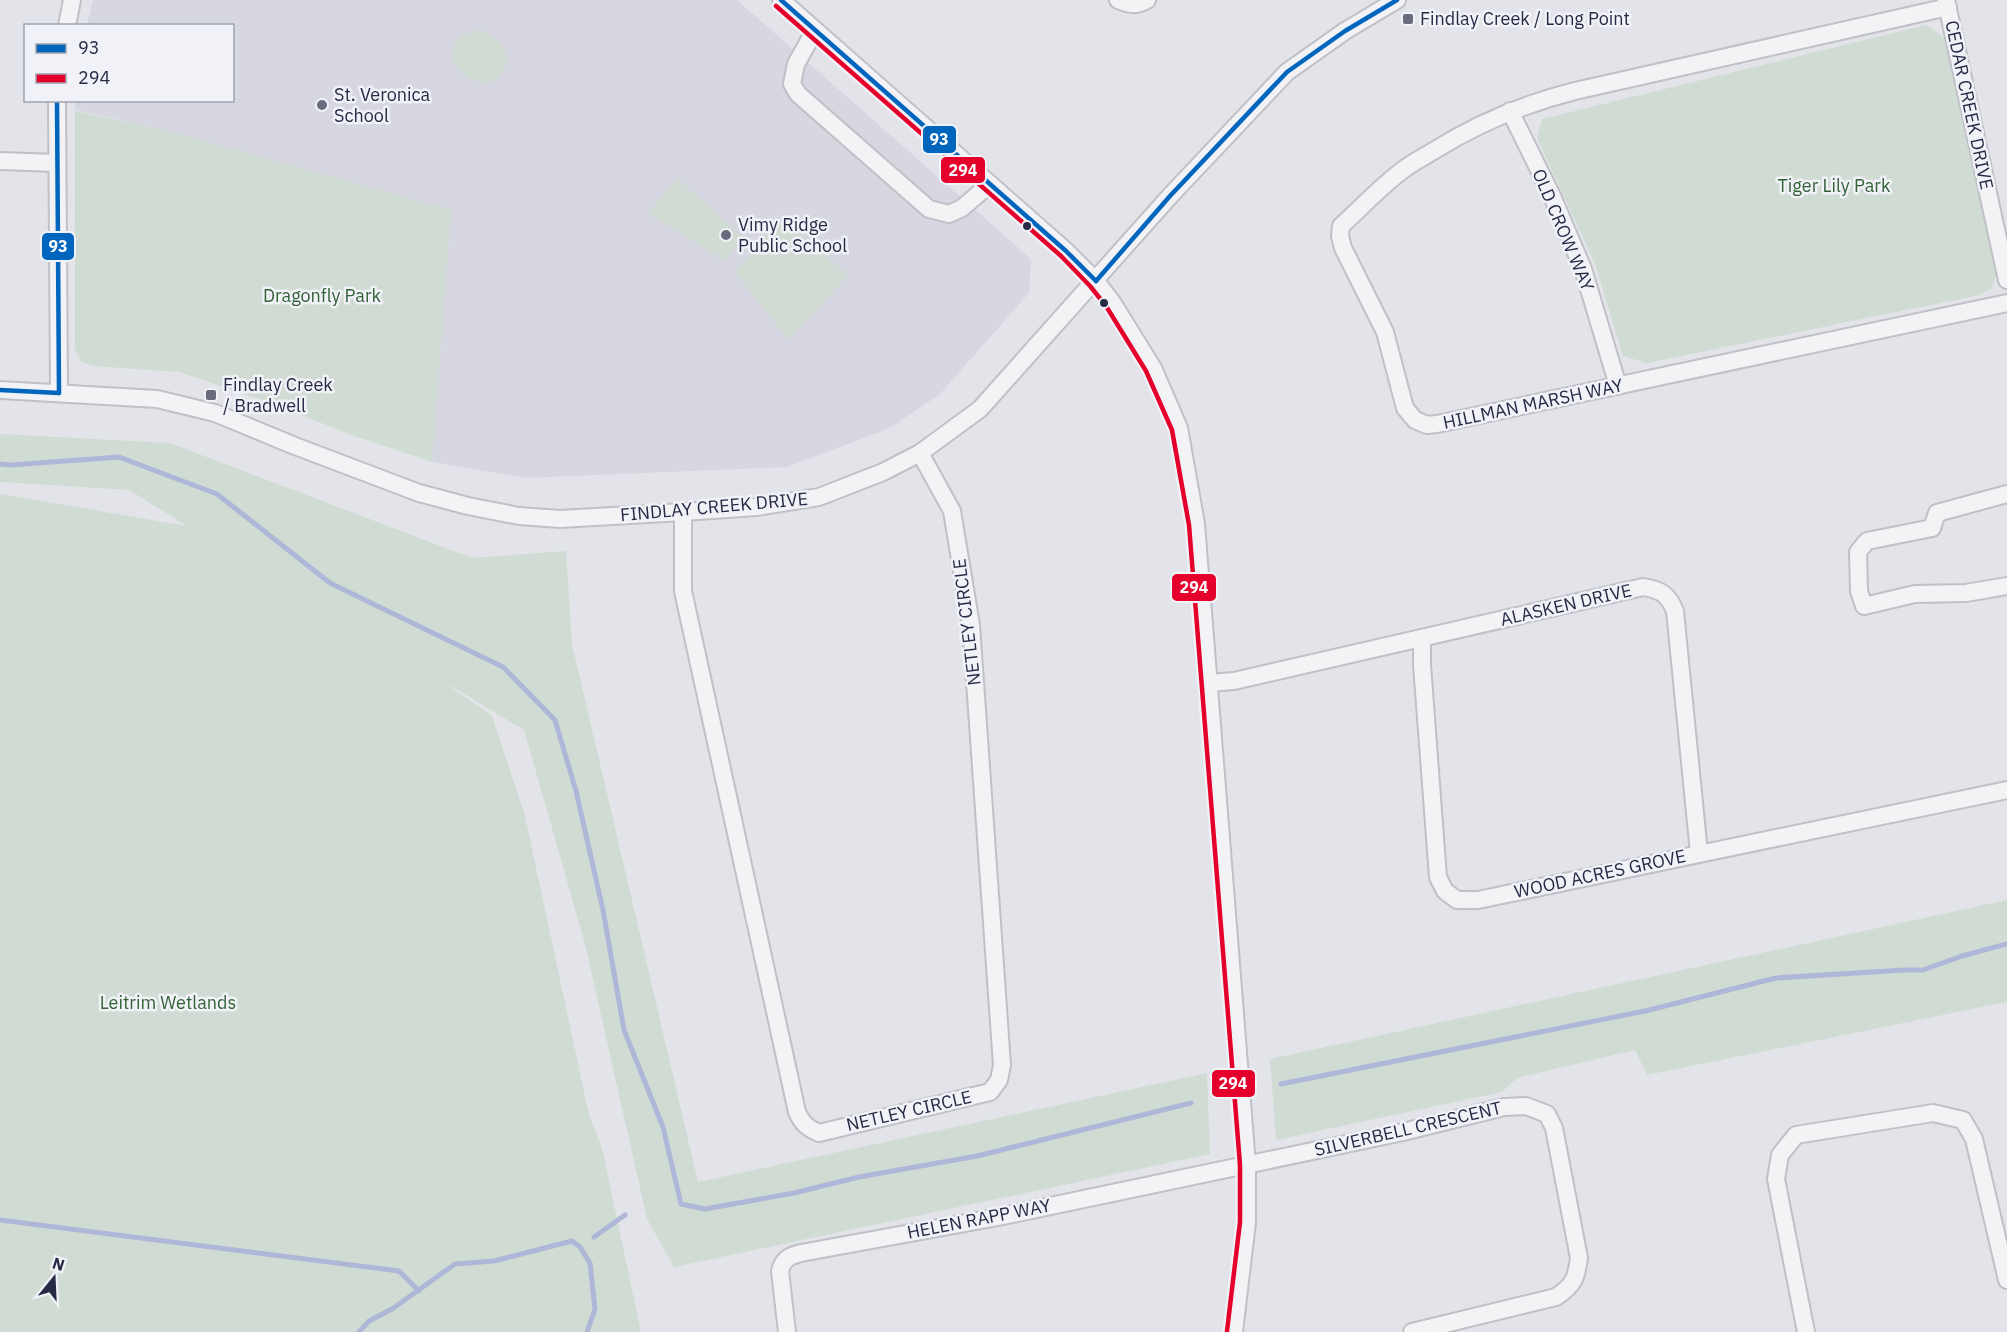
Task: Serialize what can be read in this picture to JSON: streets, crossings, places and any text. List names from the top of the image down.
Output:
{
  "streets": {
    "street": [
      "CEDAR CREEK DRIVE",
      "OLD CROW WAY",
      "HILLMAN MARSH WAY",
      "FINDLAY CREEK DRIVE",
      "ALASKEN DRIVE",
      "NETLEY CIRCLE",
      "WOOD ACRES GROVE",
      "SILVERBELL CRESCENT",
      "HELEN RAPP WAY"
    ]
  },
  "crossings": [
    ["CEDAR CREEK DRIVE", "HILLMAN MARSH WAY"],
    ["OLD CROW WAY", "HILLMAN MARSH WAY"],
    ["FINDLAY CREEK DRIVE", "NETLEY CIRCLE"],
    ["ALASKEN DRIVE", "WOOD ACRES GROVE"],
    ["SILVERBELL CRESCENT", "HELEN RAPP WAY"]
  ],
  "parks": ["Tiger Lily Park", "Dragonfly Park", "Leitrim Wetlands"],
  "places": {
    "transit": ["Findlay Creek / Long Point", "Findlay Creek / Bradwell"],
    "other": ["St. Veronica School", "Vimy Ridge Public School"]
  },
  "lines": ["transit line 93", "transit line 294"],
  "legend": ["93", "294"],
  "north": "top"
}
